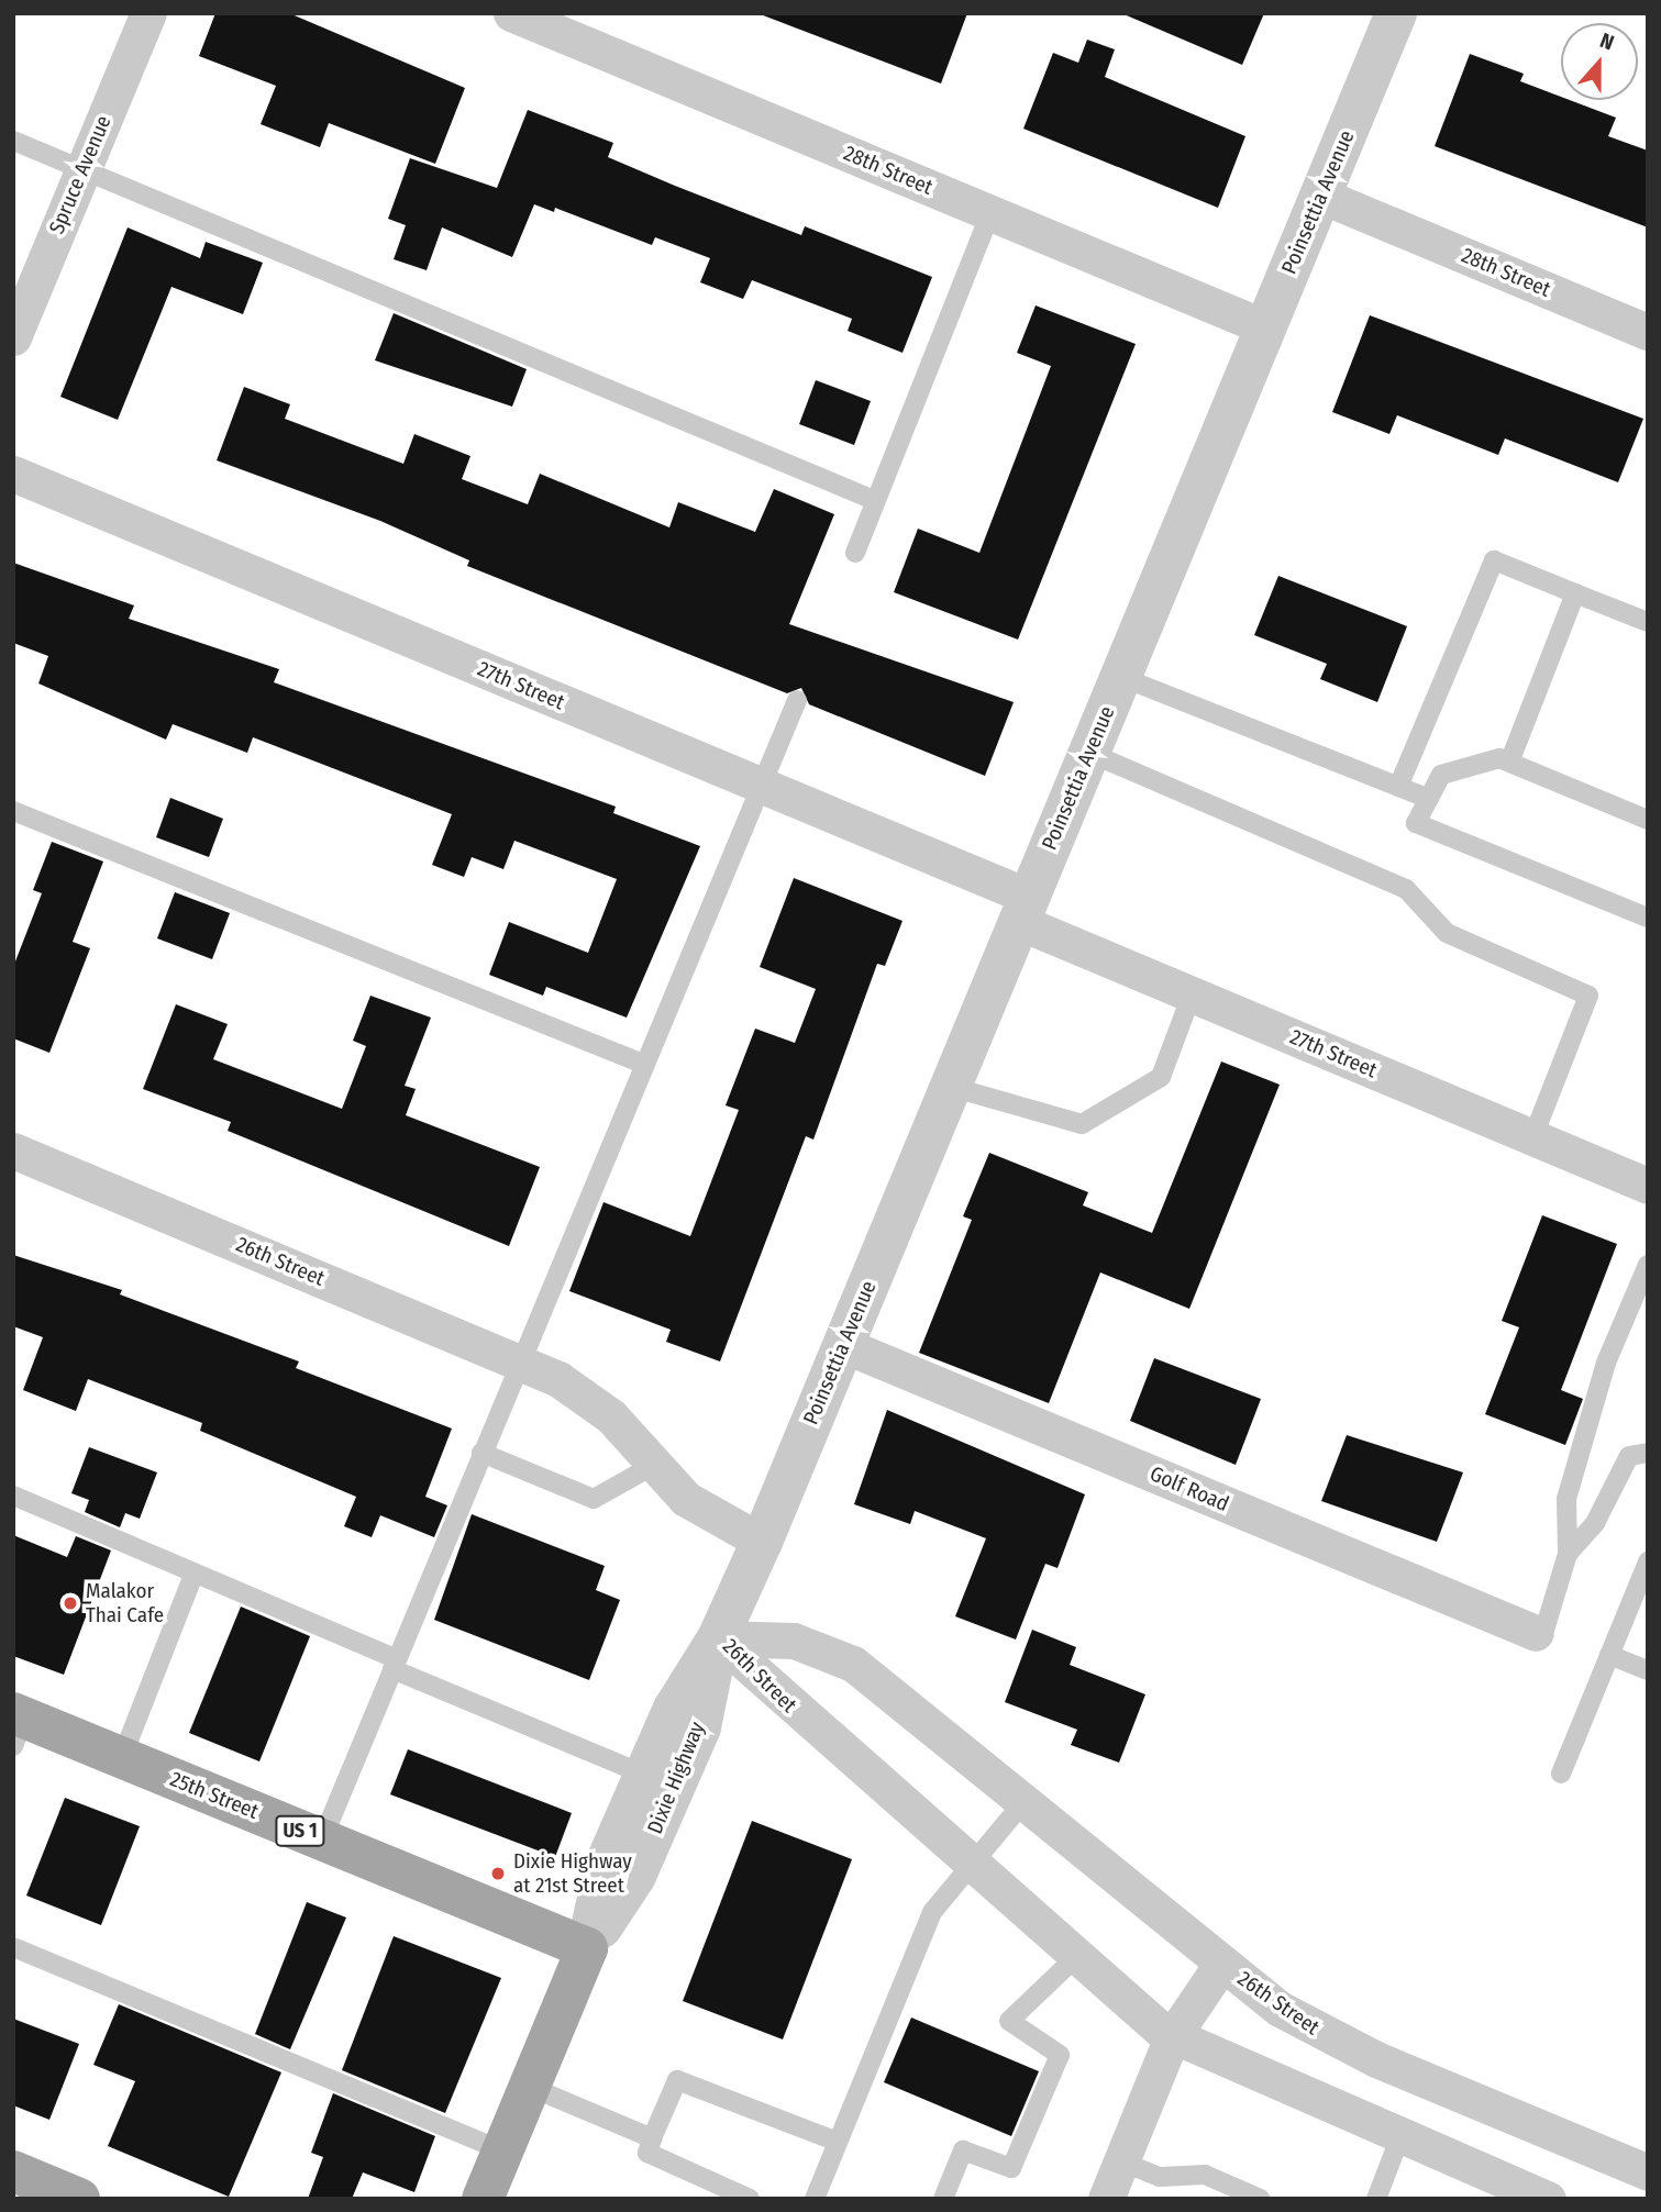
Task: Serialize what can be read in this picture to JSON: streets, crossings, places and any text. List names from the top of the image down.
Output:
{
  "streets": {
    "main road": ["Dixie Highway", "25th Street", "US 1"],
    "street": [
      "28th Street",
      "Spruce Avenue",
      "Poinsettia Avenue",
      "27th Street",
      "26th Street",
      "Golf Road"
    ]
  },
  "crossings": [
    ["28th Street", "Poinsettia Avenue"],
    ["Poinsettia Avenue", "27th Street"],
    ["Poinsettia Avenue", "26th Street"],
    ["Poinsettia Avenue", "Golf Road"],
    ["Poinsettia Avenue", "Dixie Highway"],
    ["26th Street", "Dixie Highway"],
    ["Dixie Highway", "25th Street"]
  ],
  "places": ["Malakor Thai Cafe", "Dixie Highway at 21st Street"],
  "north": "top"
}
